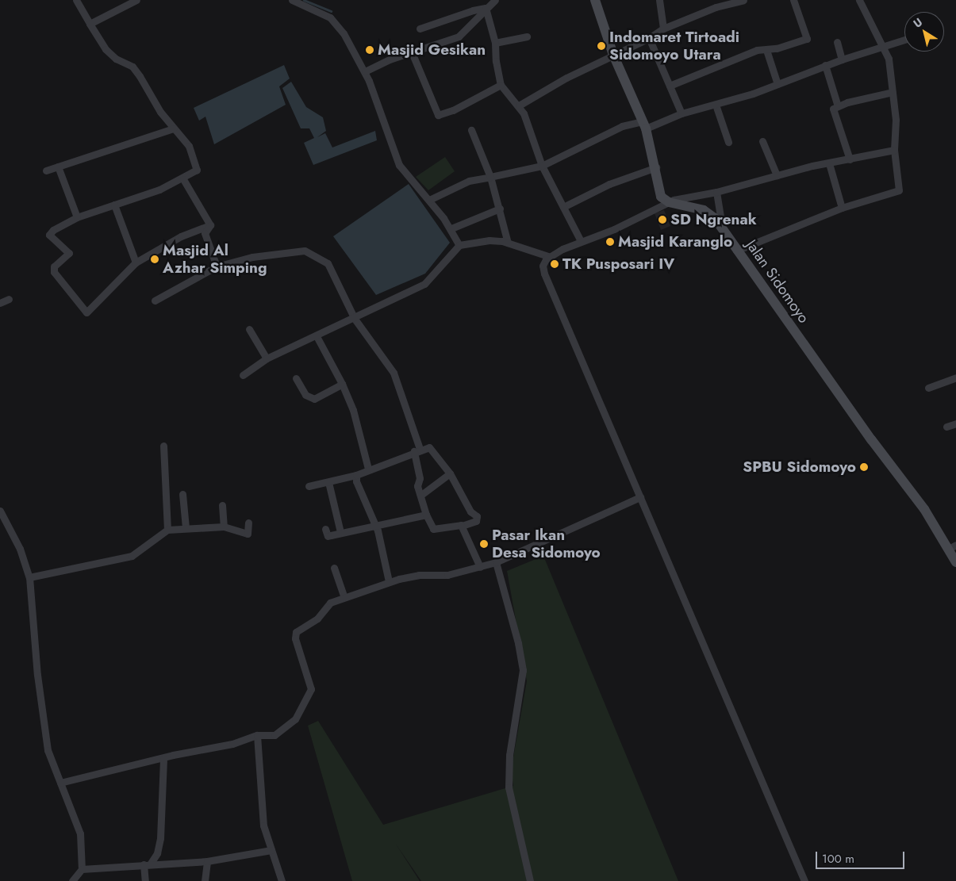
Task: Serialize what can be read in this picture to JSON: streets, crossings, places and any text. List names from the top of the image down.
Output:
{
  "streets": {
    "main road": ["Jalan Sidomoyo"]
  },
  "places": [
    "Indomaret Tirtoadi Sidomoyo Utara",
    "Masjid Gesikan",
    "SD Ngrenak",
    "Masjid Karanglo",
    "Masjid Al Azhar Simping",
    "TK Pusposari IV",
    "SPBU Sidomoyo",
    "Pasar Ikan Desa Sidomoyo"
  ],
  "scale_bar": "100 m",
  "north": "top left"
}
